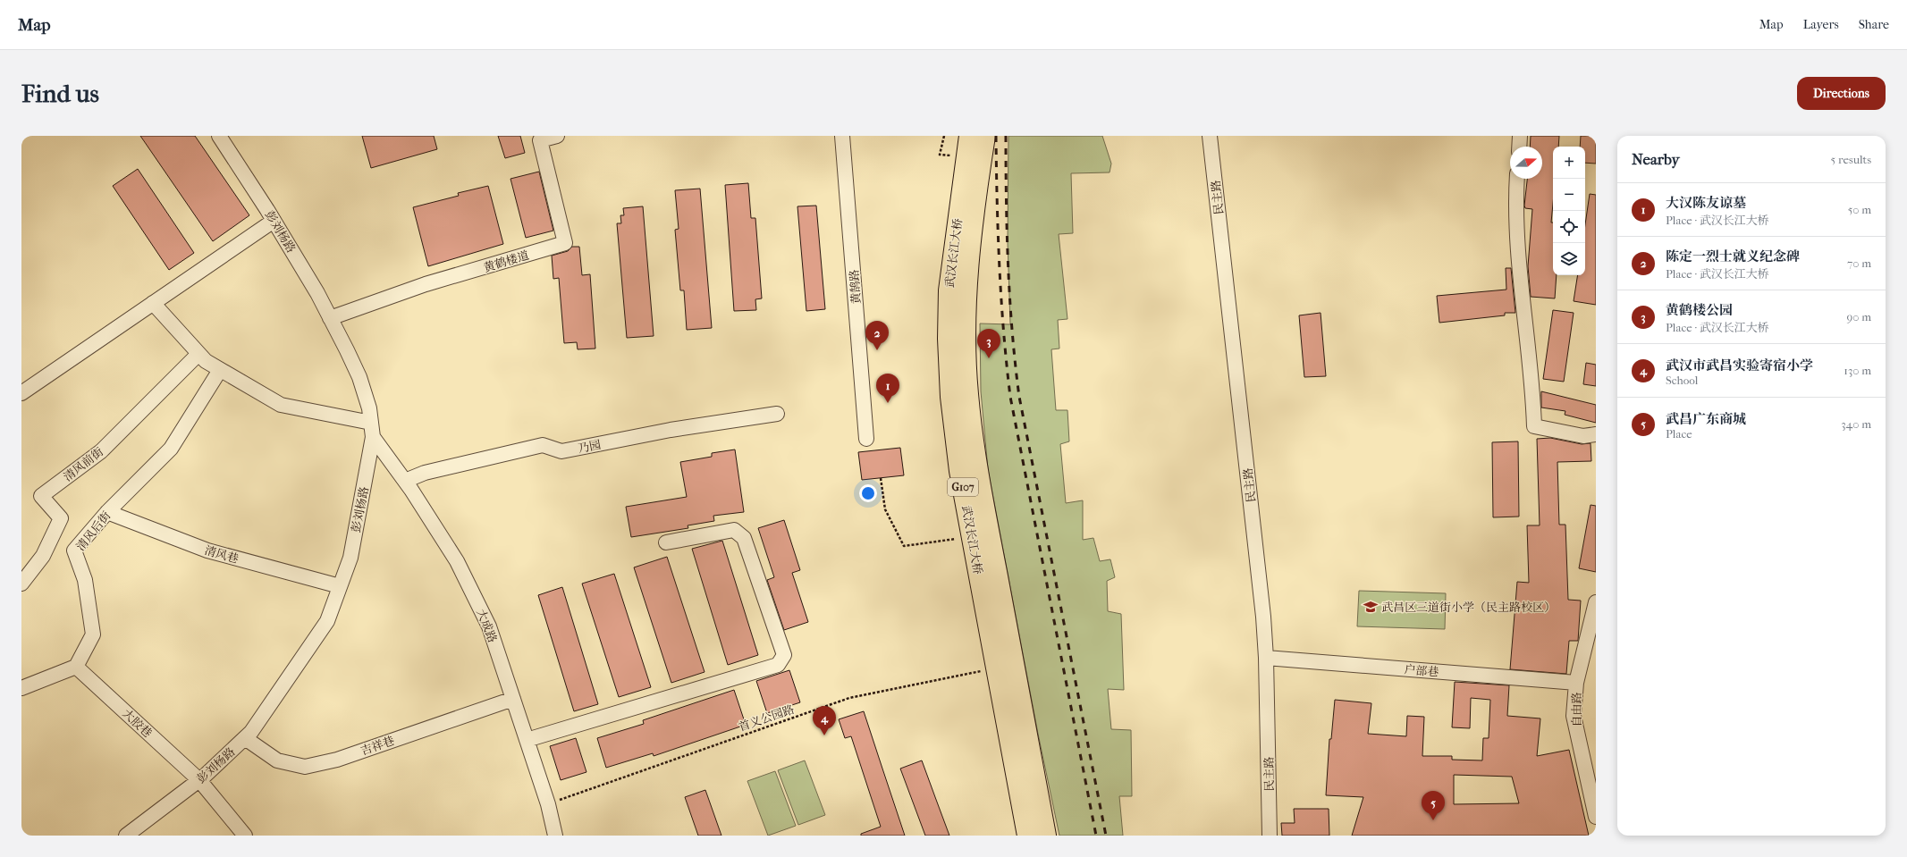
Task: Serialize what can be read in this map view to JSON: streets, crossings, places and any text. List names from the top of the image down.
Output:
{
  "streets": {
    "highway": ["武汉长江大桥", "G107"],
    "street": [
      "民主路",
      "彭刘杨路",
      "黄鹤楼道",
      "黄鹄路",
      "乃园",
      "清风前街",
      "清风后街",
      "清风巷",
      "大成路",
      "户部巷",
      "自由路",
      "大胶巷",
      "吉祥巷"
    ],
    "path": ["首义公园路"]
  },
  "crossings": [
    ["民主路", "户部巷"],
    ["彭刘杨路", "黄鹤楼道"],
    ["彭刘杨路", "清风巷"],
    ["彭刘杨路", "大成路"],
    ["彭刘杨路", "大胶巷"],
    ["彭刘杨路", "吉祥巷"],
    ["武汉长江大桥", "首义公园路"],
    ["乃园", "大成路"],
    ["清风后街", "清风巷"],
    ["清风后街", "大胶巷"],
    ["大成路", "首义公园路"],
    ["大成路", "吉祥巷"],
    ["户部巷", "自由路"]
  ],
  "places": {
    "school or university": ["武昌区三道街小学（民主路校区）"]
  },
  "north": "right",
  "page": {
    "header": "Map",
    "nav": ["Map", "Layers", "Share"],
    "buttons": "Directions",
    "title": "Find us",
    "heading": ["Nearby", "5 results"],
    "map_buttons": ["+", "−"],
    "list": [
      {
        "mark": "1",
        "name": "大汉陈友谅墓",
        "note": "Place · 武汉长江大桥",
        "value": "50 m"
      },
      {
        "mark": "2",
        "name": "陈定一烈士就义纪念碑",
        "note": "Place · 武汉长江大桥",
        "value": "70 m"
      },
      {
        "mark": "3",
        "name": "黄鹤楼公园",
        "note": "Place · 武汉长江大桥",
        "value": "90 m"
      },
      {
        "mark": "4",
        "name": "武汉市武昌实验寄宿小学",
        "note": "School",
        "value": "130 m"
      },
      {
        "mark": "5",
        "name": "武昌广东商城",
        "note": "Place",
        "value": "340 m"
      }
    ],
    "pins": [
      "2",
      "3",
      "1",
      "4",
      "5"
    ]
  }
}
